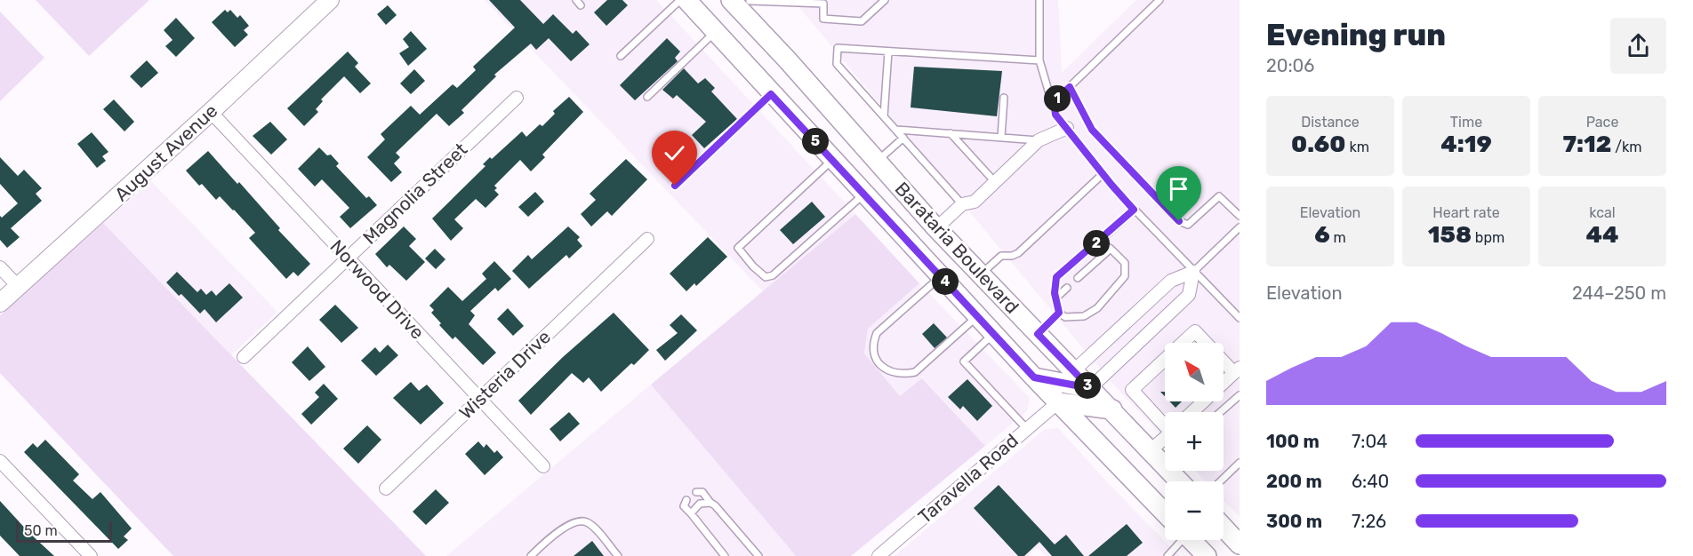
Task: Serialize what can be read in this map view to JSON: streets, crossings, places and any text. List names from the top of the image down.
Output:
{
  "streets": {
    "main road": ["Barataria Boulevard"],
    "street": [
      "August Avenue",
      "Magnolia Street",
      "Norwood Drive",
      "Wisteria Drive",
      "Taravella Road"
    ]
  },
  "crossings": [
    ["August Avenue", "Norwood Drive"],
    ["Magnolia Street", "Norwood Drive"],
    ["Barataria Boulevard", "Taravella Road"],
    ["Norwood Drive", "Wisteria Drive"]
  ],
  "scale_bar": "50 m",
  "north": "top left",
  "page": {
    "heading": ["Evening run", "20:06"],
    "pins": [
      "1",
      "5",
      "2",
      "4",
      "3"
    ],
    "stats": [
      ["Distance", "0.60 km"],
      ["Time", "4:19"],
      ["Pace", "7:12 /km"],
      ["Elevation", "6 m"],
      ["Heart rate", "158 bpm"],
      ["kcal", "44"]
    ],
    "chart": ["Elevation", "244–250 m"],
    "map_buttons": ["+", "−"],
    "list": [
      {
        "name": "100 m",
        "note": "7:04"
      },
      {
        "name": "200 m",
        "note": "6:40"
      },
      {
        "name": "300 m",
        "note": "7:26"
      }
    ],
    "scale": "50 m"
  }
}
